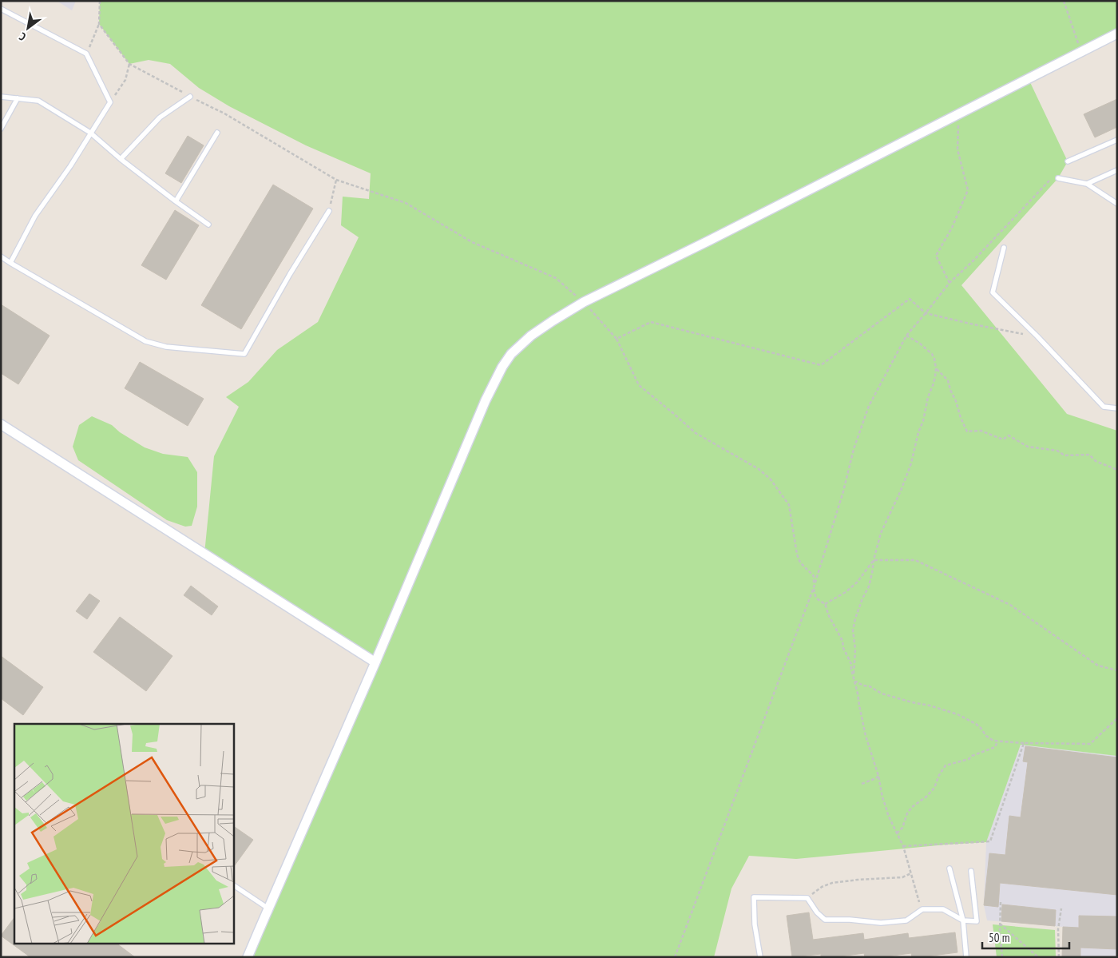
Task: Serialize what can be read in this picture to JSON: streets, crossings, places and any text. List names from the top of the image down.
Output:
{
  "scale_bar": "50 m",
  "north": "bottom left"
}
